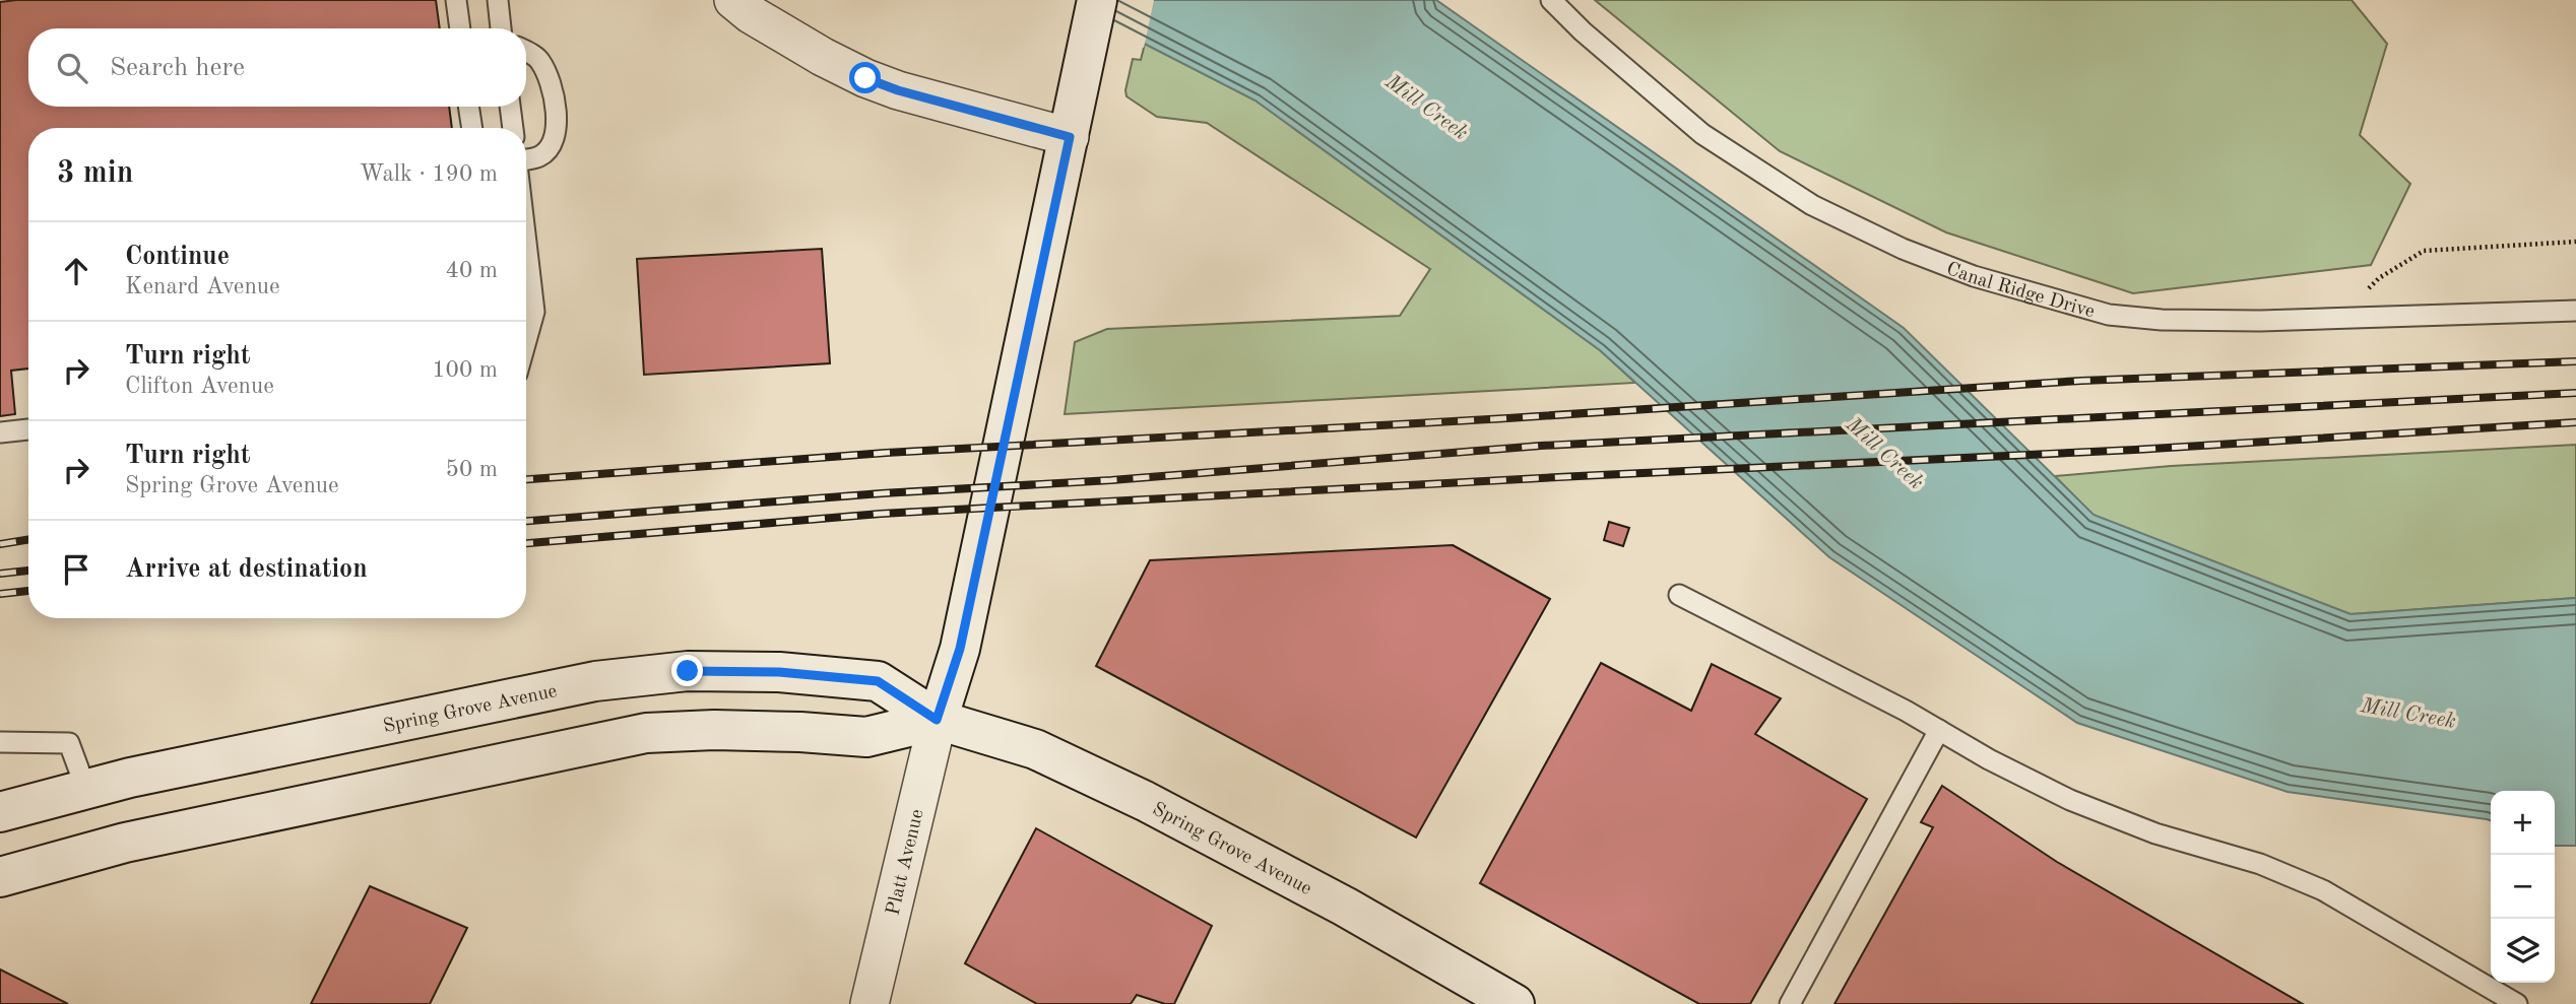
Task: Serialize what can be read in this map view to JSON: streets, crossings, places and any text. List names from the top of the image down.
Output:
{
  "streets": {
    "main road": ["Spring Grove Avenue"],
    "street": ["Platt Avenue"],
    "lane": ["Canal Ridge Drive"]
  },
  "crossings": [
    ["Spring Grove Avenue", "Platt Avenue"]
  ],
  "water": ["Mill Creek"],
  "page": {
    "search": "Search here",
    "heading": ["3 min", "Walk · 190 m"],
    "list": [
      ["Continue", "Kenard Avenue", "40 m"],
      ["Turn right", "Clifton Avenue", "100 m"],
      ["Turn right", "Spring Grove Avenue", "50 m"],
      "Arrive at destination"
    ],
    "map_buttons": ["+", "−"]
  }
}
